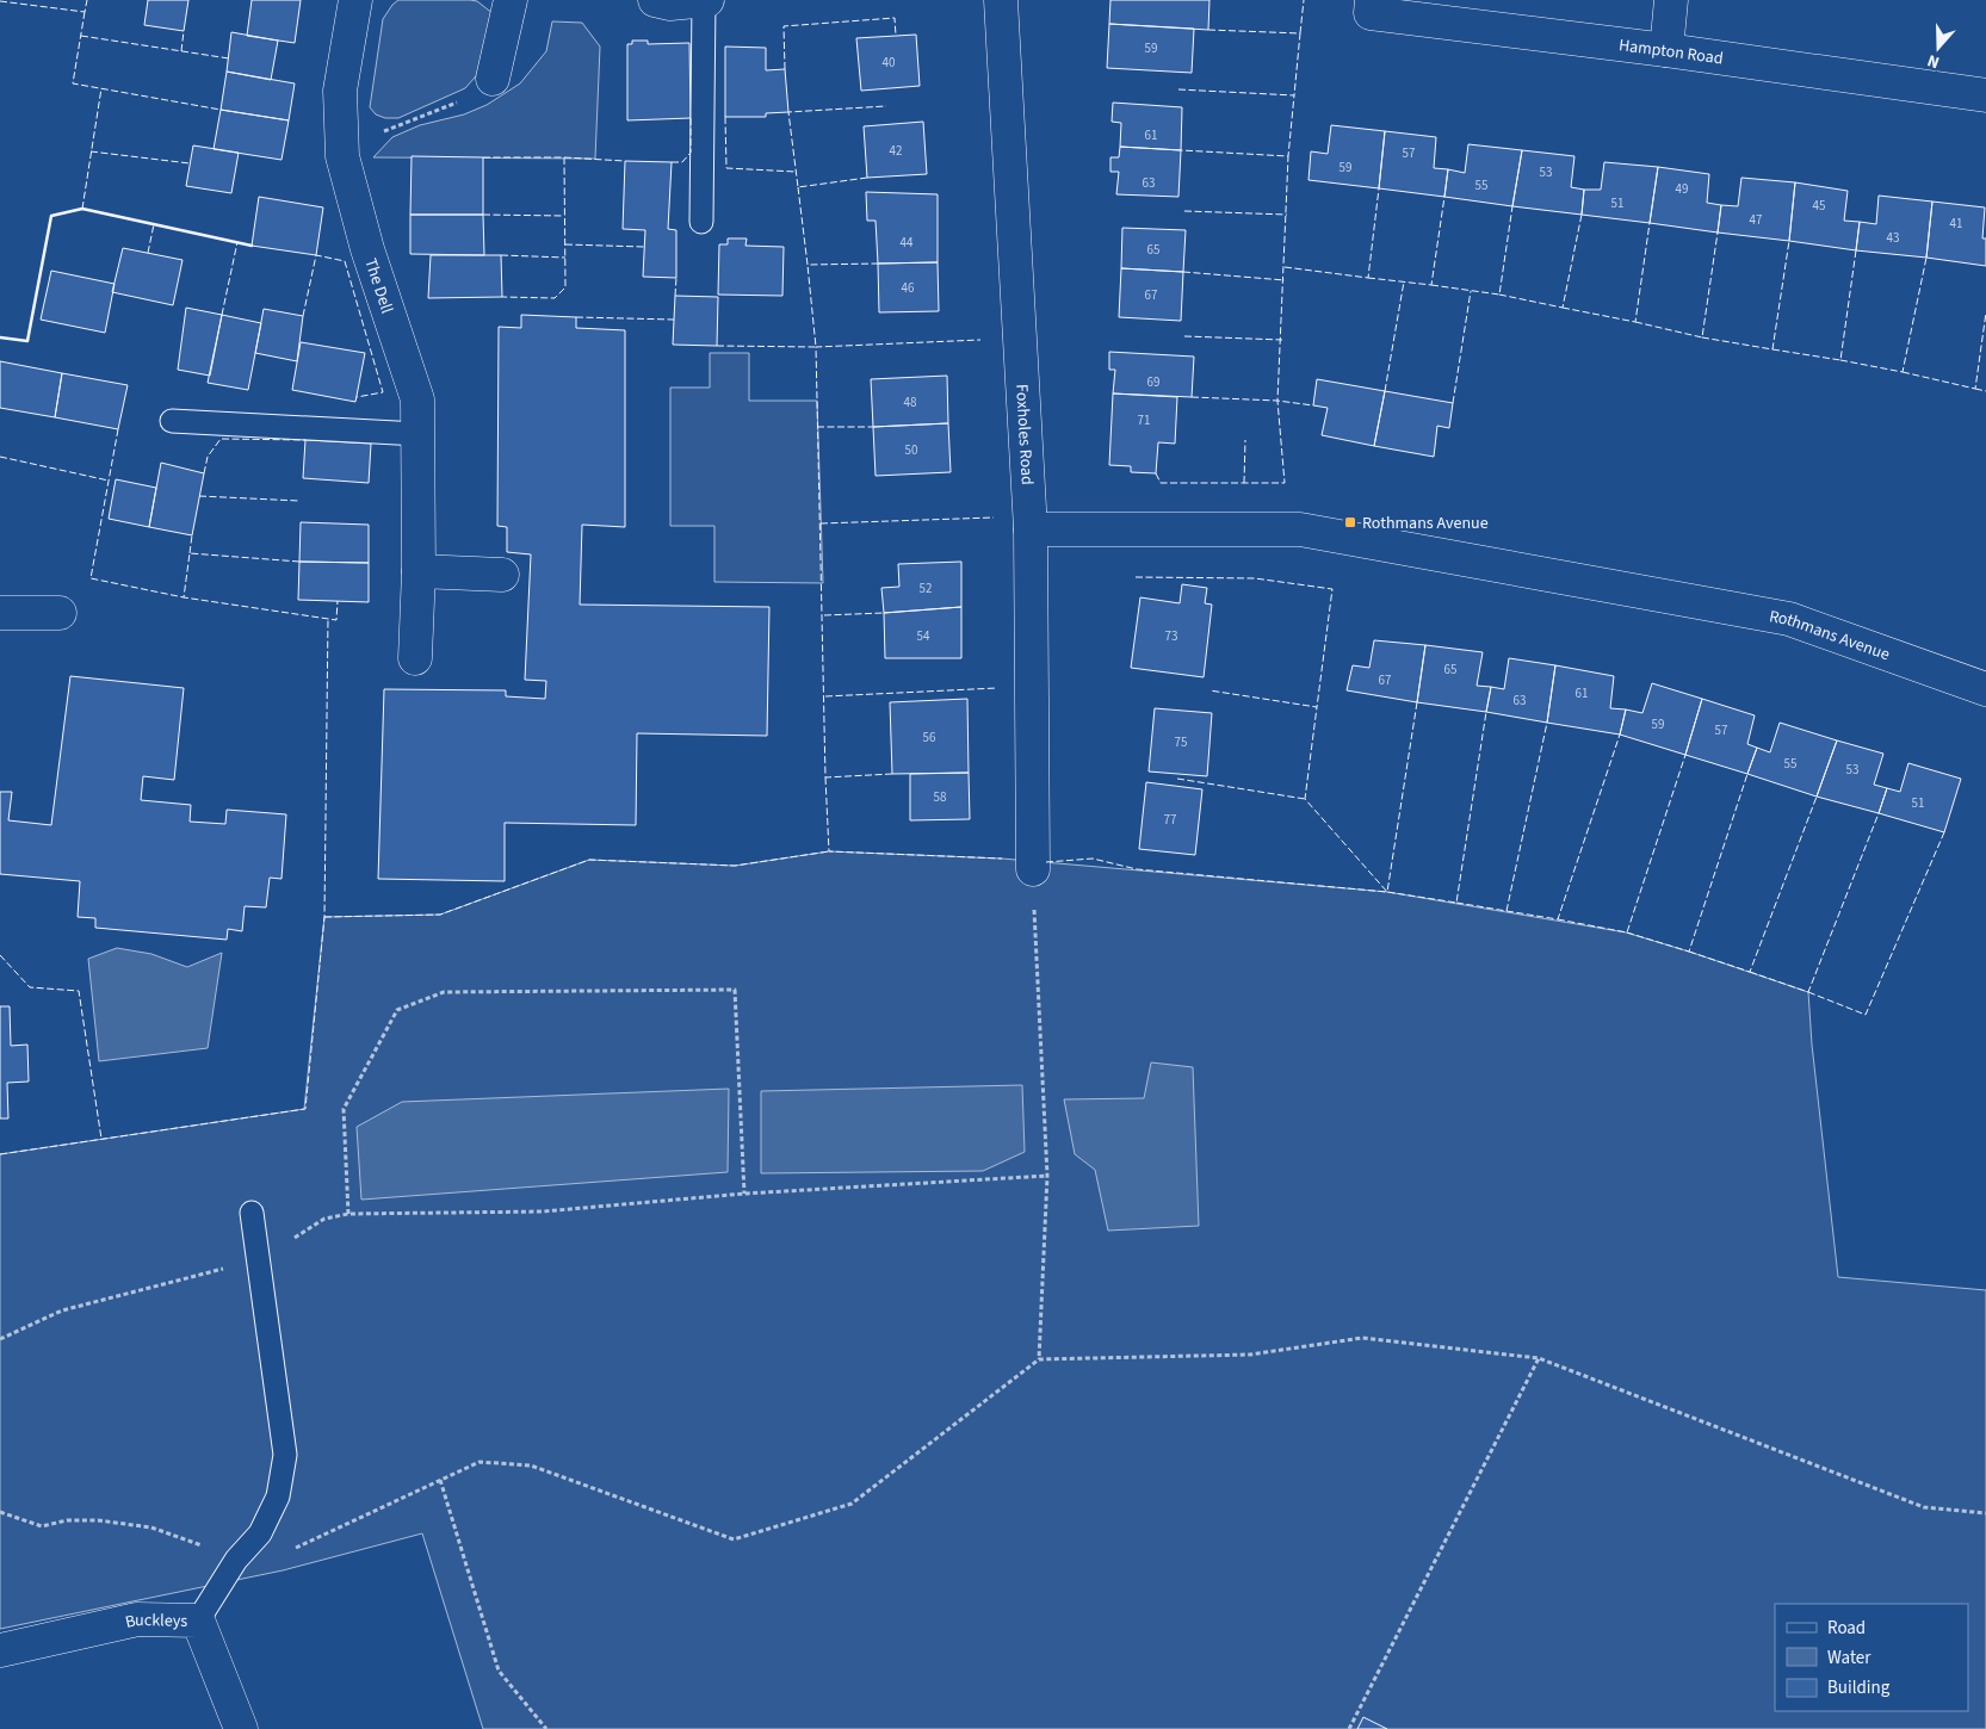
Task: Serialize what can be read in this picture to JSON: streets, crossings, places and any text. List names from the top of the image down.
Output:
{
  "streets": {
    "street": [
      "Hampton Road",
      "The Dell",
      "Foxholes Road",
      "Rothmans Avenue",
      "Buckleys"
    ]
  },
  "crossings": [
    ["Foxholes Road", "Rothmans Avenue"]
  ],
  "places": {
    "transit": ["Rothmans Avenue"]
  },
  "house_numbers": [
    "59",
    "40",
    "61",
    "42",
    "57",
    "59",
    "53",
    "63",
    "55",
    "49",
    "51",
    "45",
    "47",
    "41",
    "43",
    "44",
    "65",
    "46",
    "67",
    "69",
    "48",
    "71",
    "50",
    "52",
    "54",
    "73",
    "65",
    "67",
    "61",
    "63",
    "59",
    "57",
    "56",
    "75",
    "55",
    "53",
    "58",
    "51",
    "77"
  ],
  "legend": ["Road", "Water", "Building"],
  "north": "bottom"
}
